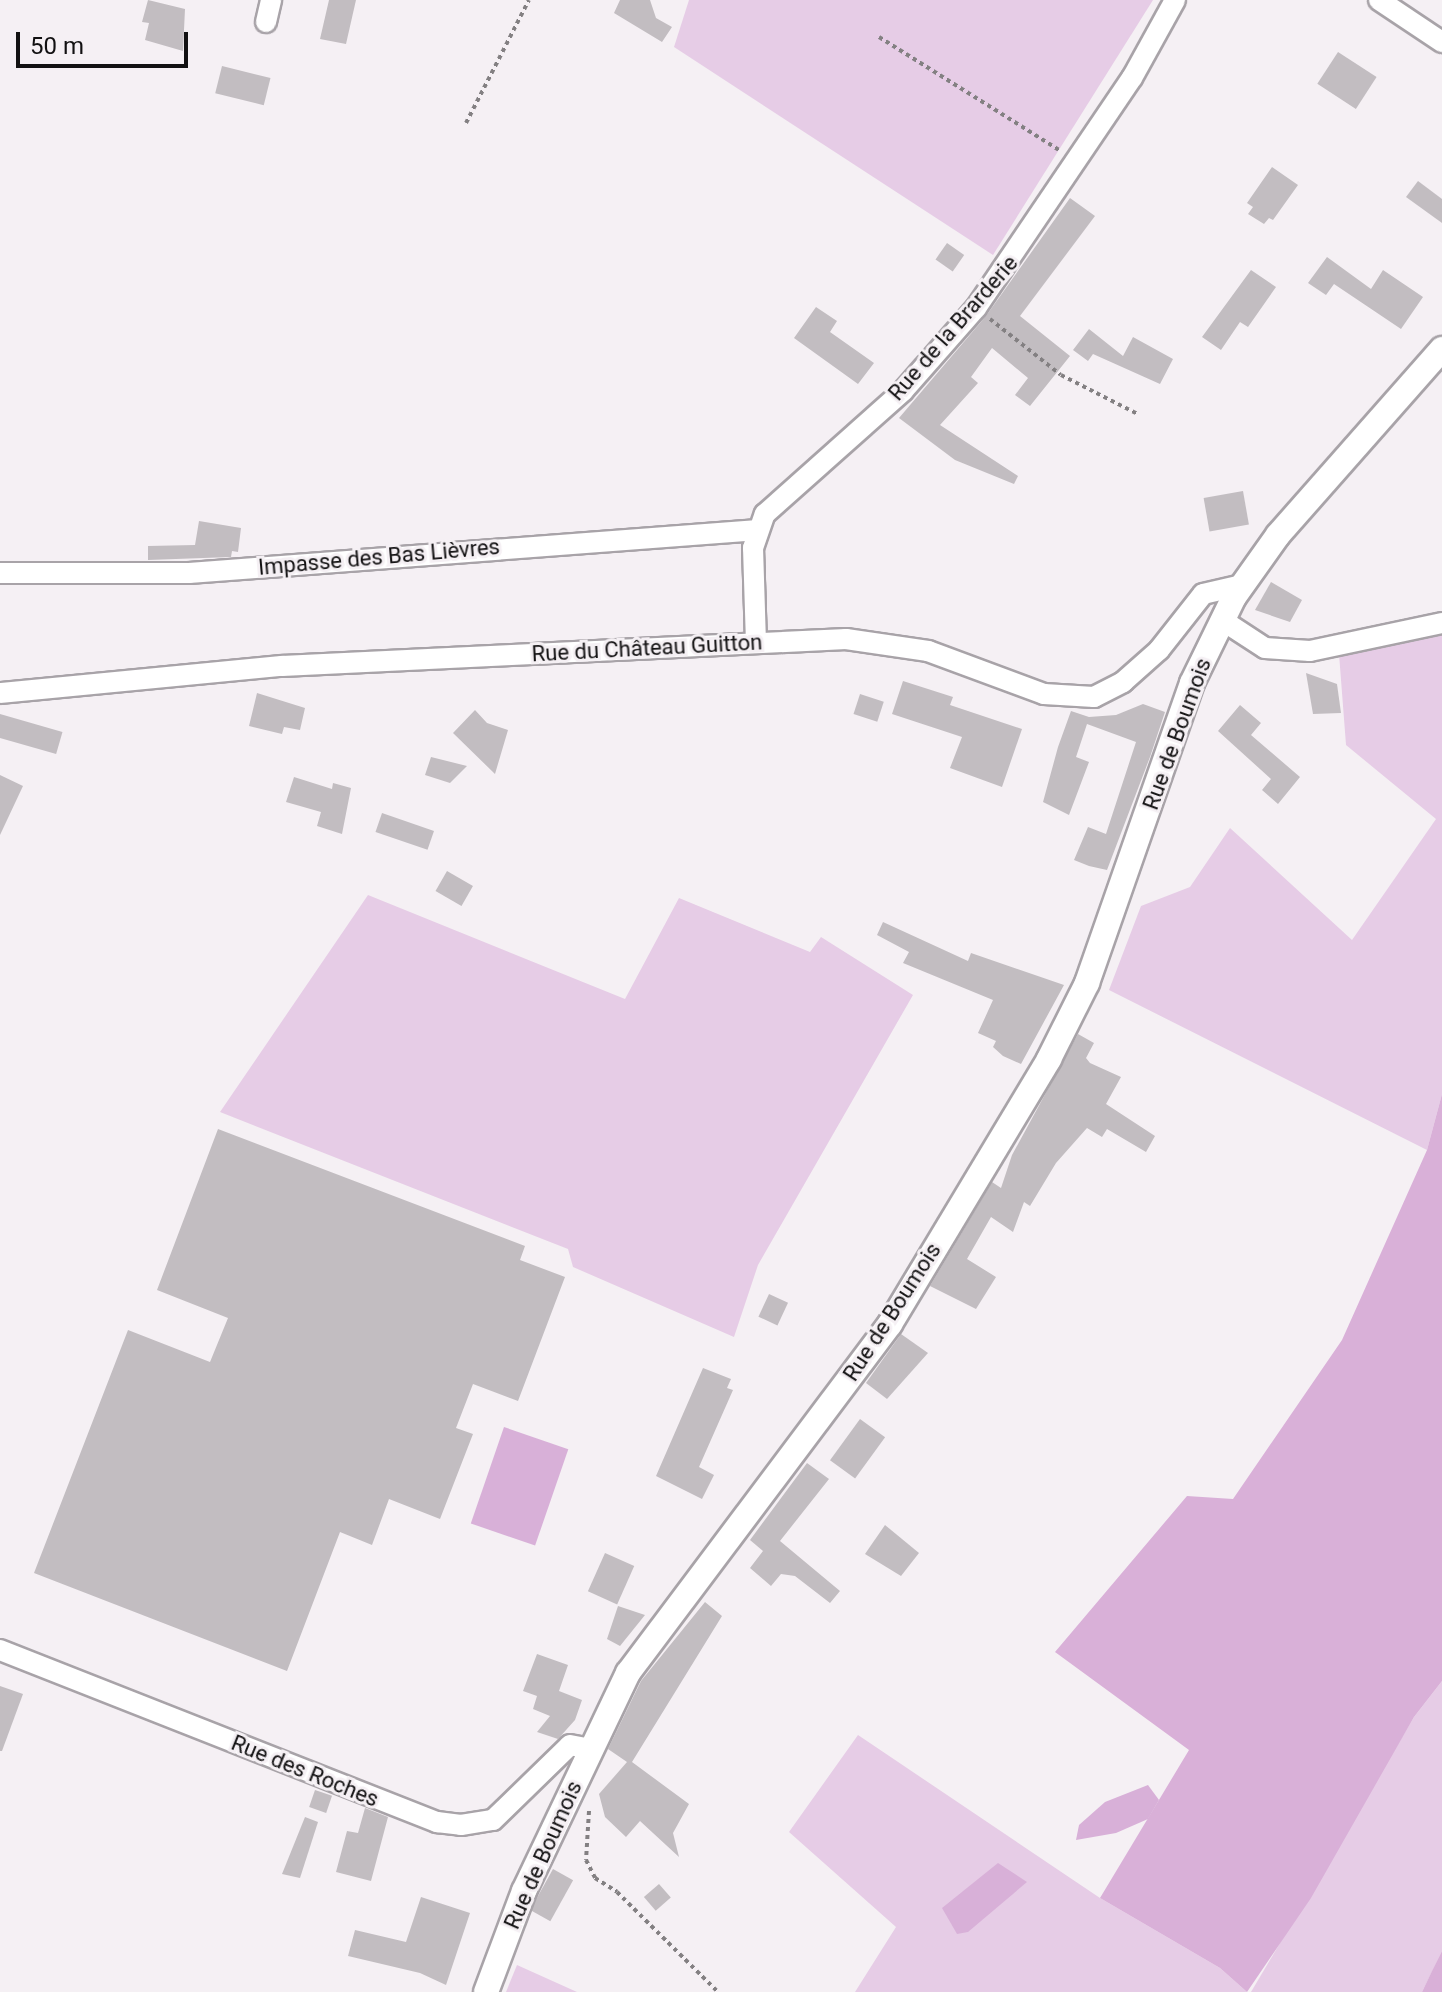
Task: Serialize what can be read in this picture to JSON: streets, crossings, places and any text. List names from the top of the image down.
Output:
{
  "streets": {
    "street": [
      "Rue de la Brarderie",
      "Impasse des Bas Lièvres",
      "Rue du Château Guitton",
      "Rue de Boumois",
      "Rue des Roches"
    ]
  },
  "crossings": [
    ["Rue de la Brarderie", "Impasse des Bas Lièvres"],
    ["Rue de la Brarderie", "Rue du Château Guitton"],
    ["Rue du Château Guitton", "Rue de Boumois"],
    ["Rue de Boumois", "Rue des Roches"]
  ],
  "scale_bar": "50 m"
}
